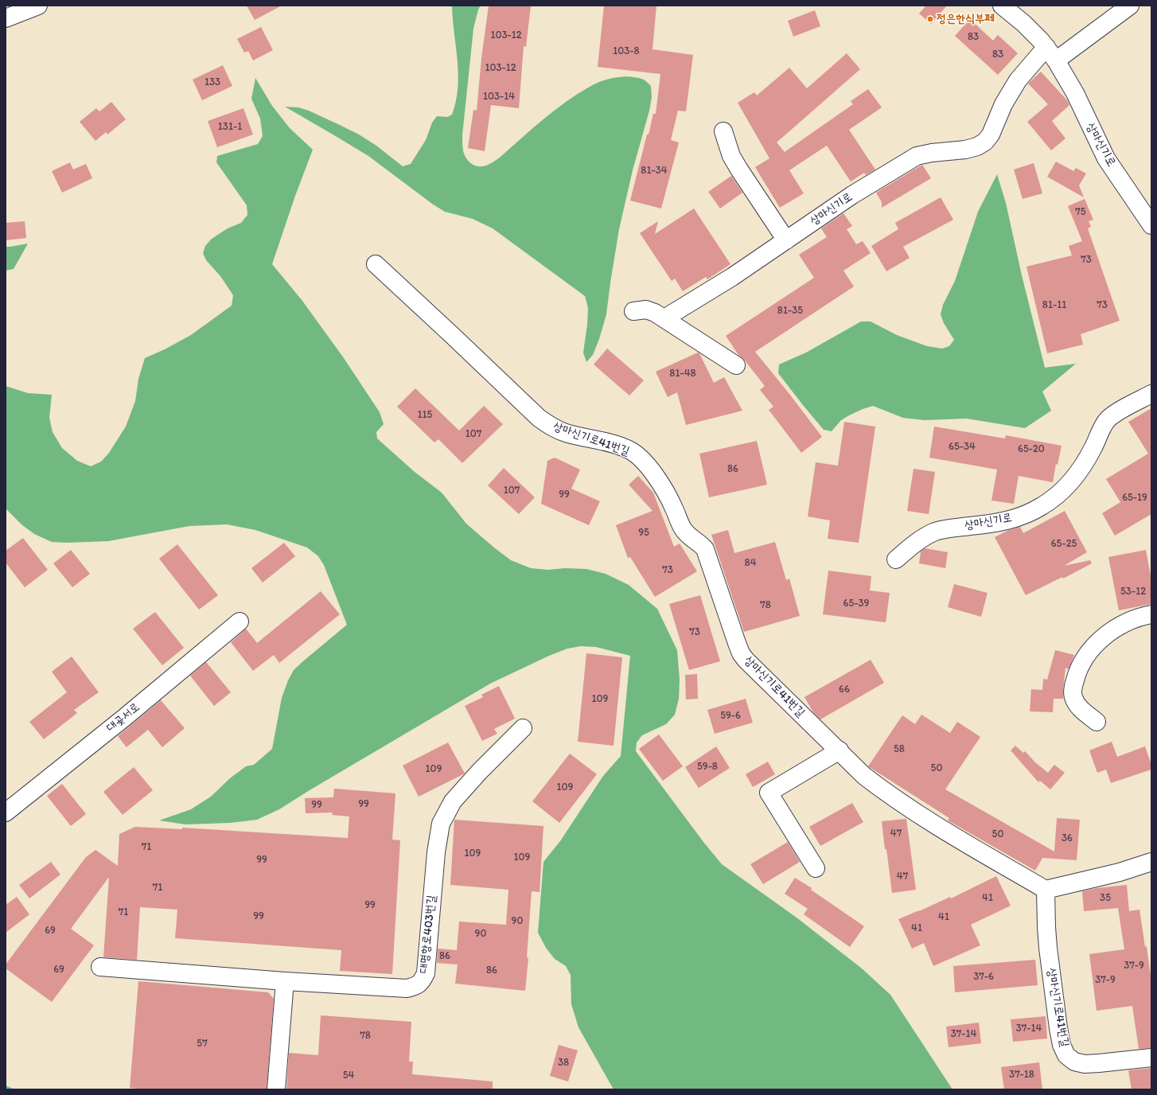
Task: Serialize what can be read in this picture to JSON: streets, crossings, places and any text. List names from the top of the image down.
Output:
{
  "streets": {
    "street": [
      "상마신기로",
      "상마신기로41번길",
      "대곶서로",
      "대명항로403번길"
    ]
  },
  "places": ["정은한식부페"],
  "house_numbers": [
    "103-12",
    "83",
    "103-8",
    "83",
    "103-12",
    "133",
    "103-14",
    "131-1",
    "81-34",
    "75",
    "73",
    "81-11",
    "73",
    "81-35",
    "81-48",
    "115",
    "107",
    "65-34",
    "65-20",
    "86",
    "107",
    "99",
    "65-19",
    "95",
    "65-25",
    "84",
    "73",
    "53-12",
    "65-39",
    "78",
    "73",
    "66",
    "109",
    "59-6",
    "58",
    "59-8",
    "50",
    "109",
    "109",
    "99",
    "99",
    "47",
    "50",
    "36",
    "71",
    "109",
    "109",
    "99",
    "47",
    "71",
    "41",
    "35",
    "99",
    "71",
    "99",
    "41",
    "90",
    "41",
    "69",
    "90",
    "86",
    "37-9",
    "69",
    "86",
    "37-6",
    "37-9",
    "37-14",
    "37-14",
    "78",
    "57",
    "38",
    "37-18",
    "54"
  ]
}
